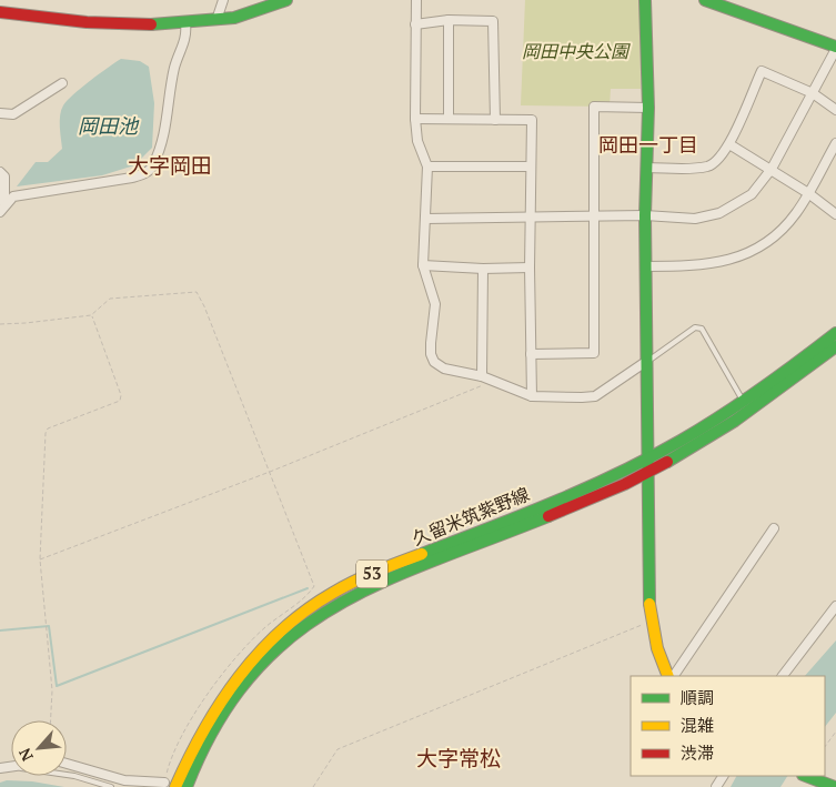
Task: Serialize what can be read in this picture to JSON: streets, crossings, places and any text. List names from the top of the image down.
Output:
{
  "streets": {
    "main road": ["久留米筑紫野線", "53"]
  },
  "districts": ["岡田一丁目", "大字岡田", "大字常松"],
  "water": ["岡田池"],
  "parks": ["岡田中央公園"],
  "legend": ["順調", "混雑", "渋滞"],
  "north": "bottom left"
}
